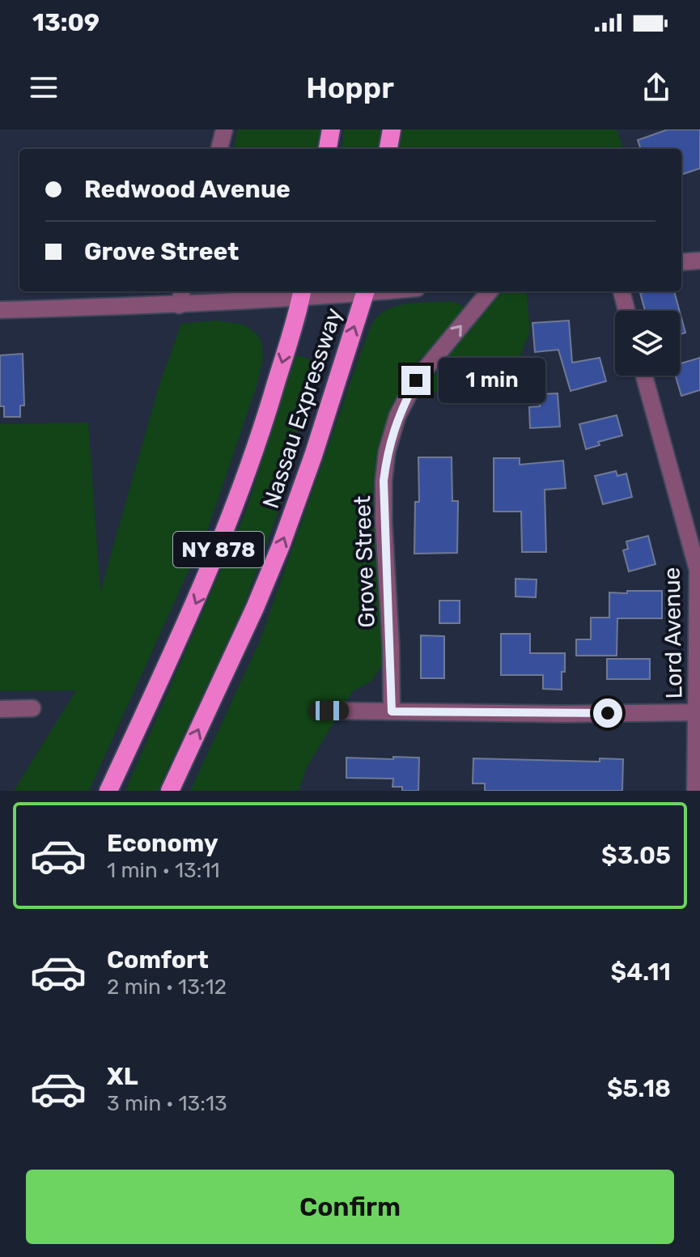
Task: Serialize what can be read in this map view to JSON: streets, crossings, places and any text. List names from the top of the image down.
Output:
{
  "streets": {
    "highway": ["Nassau Expressway", "NY 878"],
    "street": ["Grove Street", "Lord Avenue"]
  },
  "one_way": ["Grove Street"],
  "page": {
    "status": "13:09",
    "header": "Hoppr",
    "banner": ["Redwood Avenue", "Grove Street"],
    "bubble": "1 min",
    "list": [
      {
        "name": "Economy",
        "note": "1 min · 13:11",
        "value": "$3.05"
      },
      {
        "name": "Comfort",
        "note": "2 min · 13:12",
        "value": "$4.11"
      },
      {
        "name": "XL",
        "note": "3 min · 13:13",
        "value": "$5.18"
      }
    ],
    "buttons": "Confirm"
  }
}
